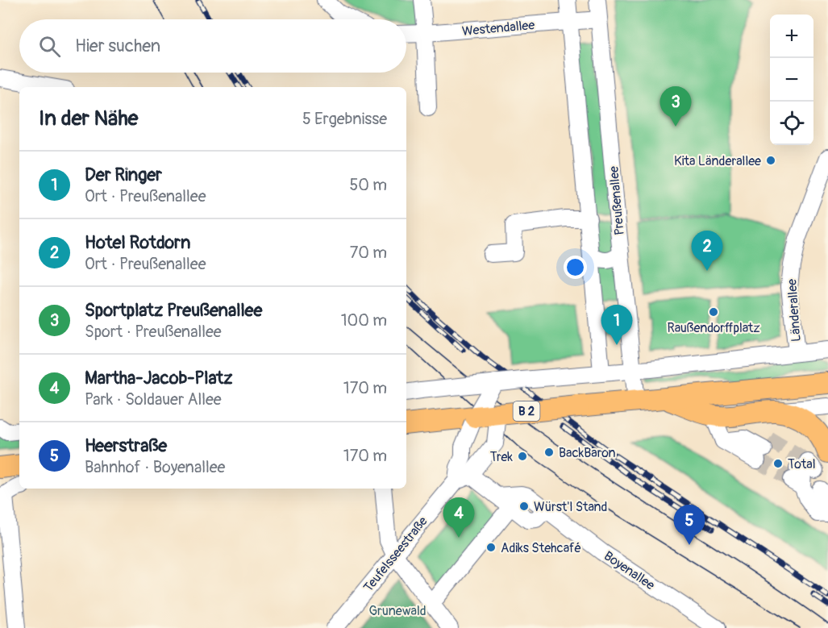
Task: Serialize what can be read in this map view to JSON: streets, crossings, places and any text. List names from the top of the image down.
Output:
{
  "streets": {
    "main road": ["B 2"],
    "street": [
      "Westendallee",
      "Preußenallee",
      "Länderallee",
      "Teufelsseestraße",
      "Boyenallee"
    ]
  },
  "crossings": [
    ["Westendallee", "Preußenallee"],
    ["Preußenallee", "B 2"],
    ["B 2", "Teufelsseestraße"]
  ],
  "parks": ["Grunewald"],
  "places": [
    "Kita Länderallee",
    "Raußendorffplatz",
    "BackBaron",
    "Trek",
    "Total",
    "Würst'l Stand",
    "Adiks Stehcafé"
  ],
  "page": {
    "map_buttons": ["+", "−"],
    "search": "Hier suchen",
    "pins": [
      "3",
      "2",
      "1",
      "4",
      "5"
    ],
    "heading": ["In der Nähe", "5 Ergebnisse"],
    "list": [
      {
        "mark": "1",
        "name": "Der Ringer",
        "note": "Ort · Preußenallee",
        "value": "50 m"
      },
      {
        "mark": "2",
        "name": "Hotel Rotdorn",
        "note": "Ort · Preußenallee",
        "value": "70 m"
      },
      {
        "mark": "3",
        "name": "Sportplatz Preußenallee",
        "note": "Sport · Preußenallee",
        "value": "100 m"
      },
      {
        "mark": "4",
        "name": "Martha-Jacob-Platz",
        "note": "Park · Soldauer Allee",
        "value": "170 m"
      },
      {
        "mark": "5",
        "name": "Heerstraße",
        "note": "Bahnhof · Boyenallee",
        "value": "170 m"
      }
    ]
  }
}
